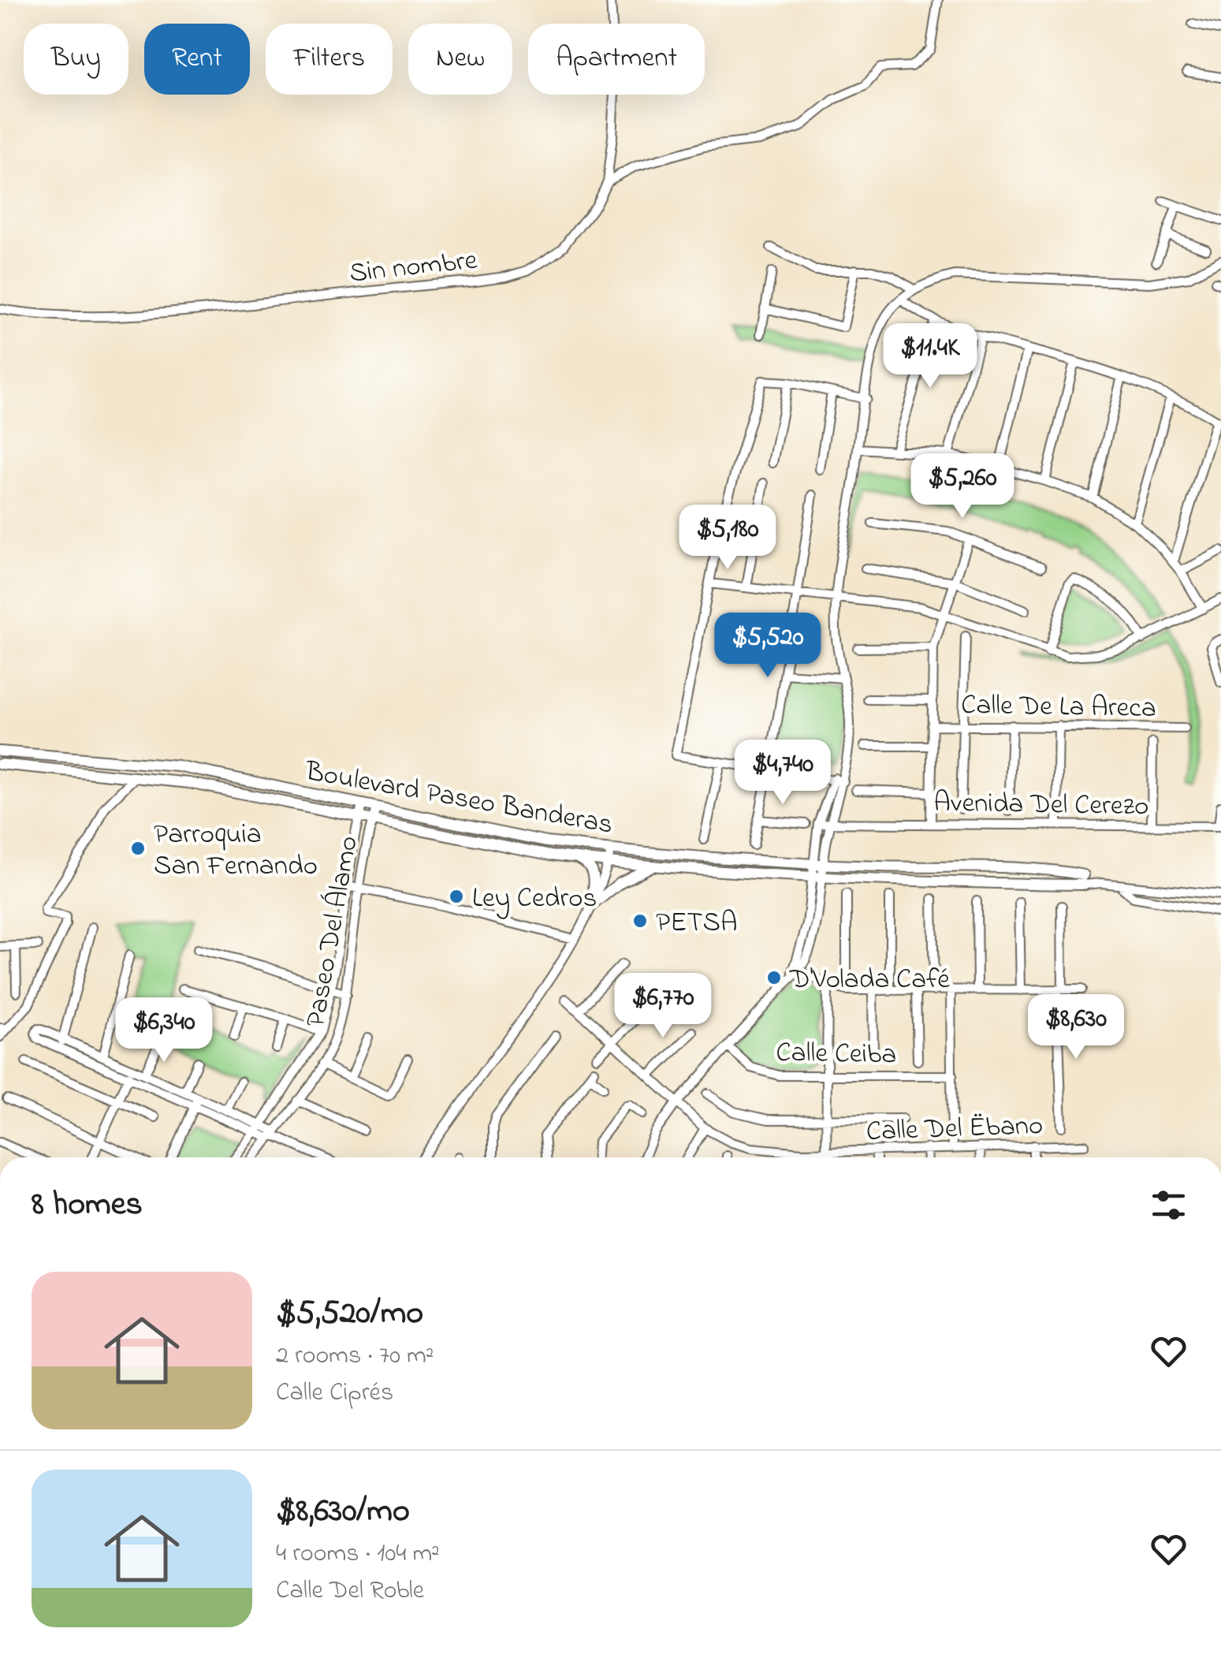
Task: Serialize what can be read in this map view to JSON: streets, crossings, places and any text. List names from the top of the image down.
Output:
{
  "streets": {
    "main road": ["Boulevard Paseo Banderas"],
    "street": [
      "Sin nombre",
      "Calle De La Areca",
      "Avenida Del Cerezo",
      "Paseo Del Álamo",
      "Calle Ceiba",
      "Calle Del Ëbano"
    ]
  },
  "crossings": [
    ["Boulevard Paseo Banderas", "Paseo Del Álamo"]
  ],
  "places": [
    "Parroquia San Fernando",
    "Ley Cedros",
    "PETSA",
    "D'Volada Café"
  ],
  "page": {
    "chip": [
      "Buy",
      "Rent",
      "Filters",
      "New",
      "Apartment"
    ],
    "price": [
      "$11.4K",
      "$5,260",
      "$5,180",
      "$5,520",
      "$4,740",
      "$6,770",
      "$8,630",
      "$6,340"
    ],
    "heading": "8 homes",
    "list": [
      {
        "name": "$5,520/mo",
        "note": "2 rooms · 70 m² · Calle Ciprés"
      },
      {
        "name": "$8,630/mo",
        "note": "4 rooms · 104 m² · Calle Del Roble"
      }
    ]
  }
}
